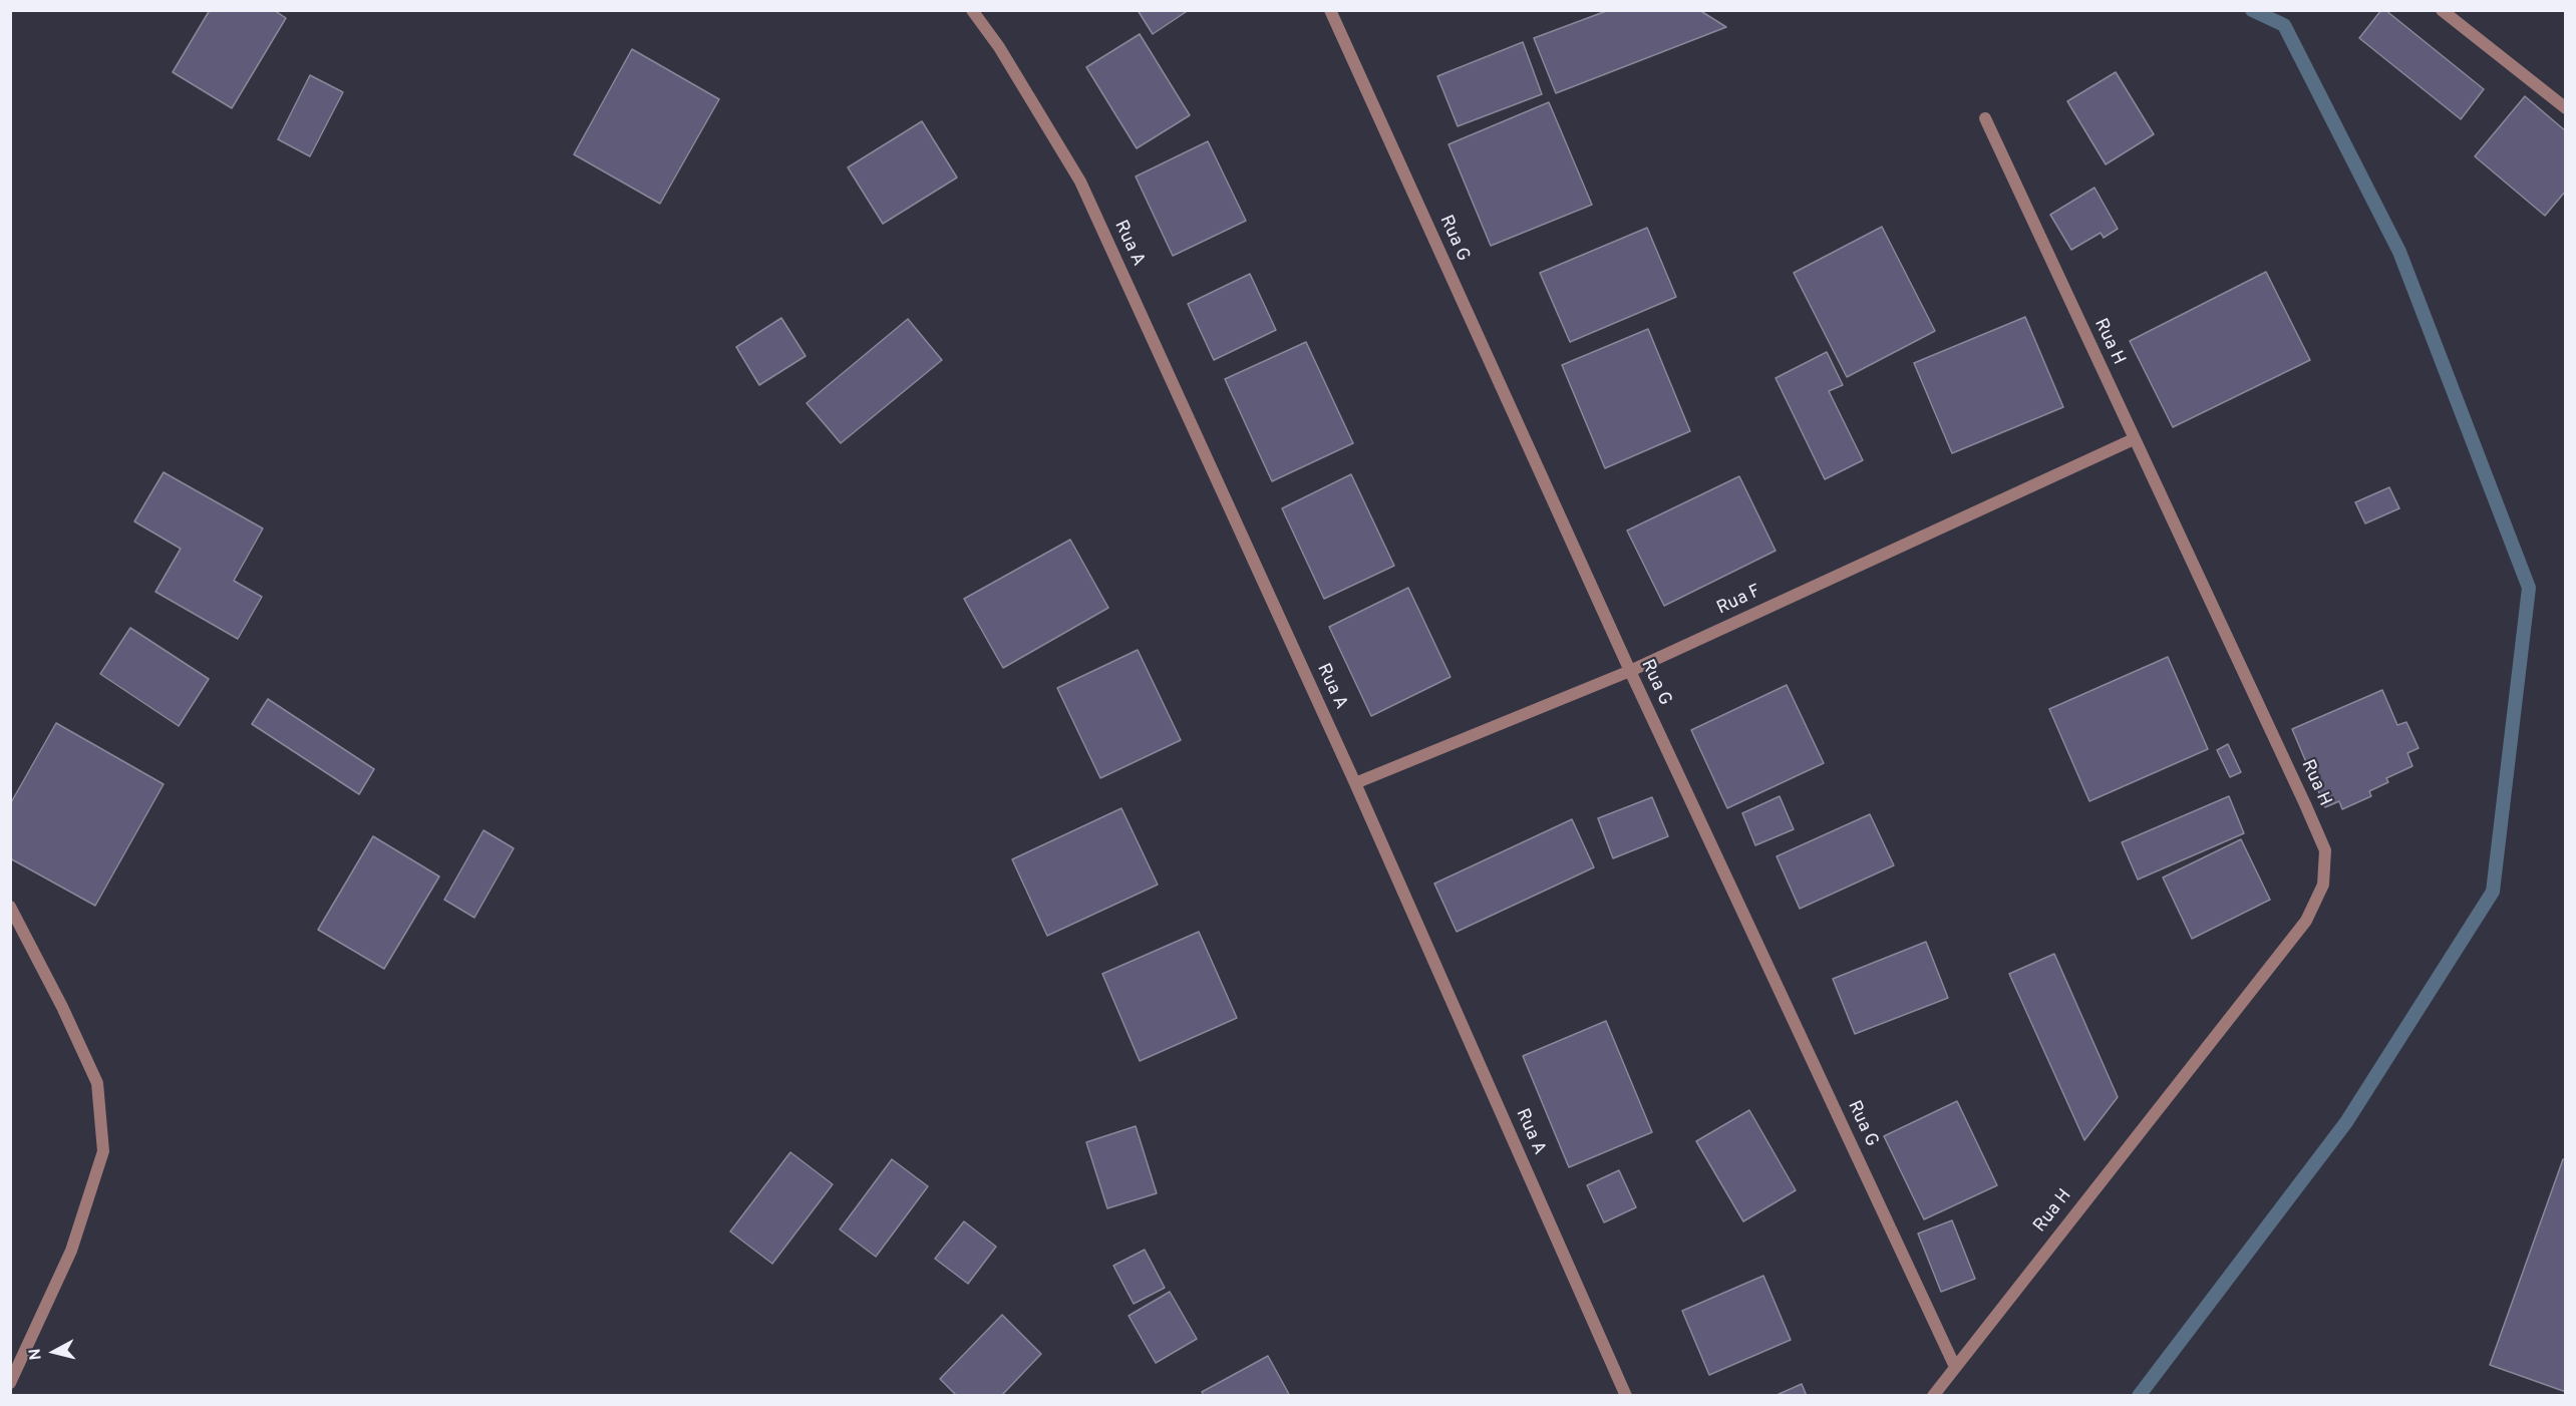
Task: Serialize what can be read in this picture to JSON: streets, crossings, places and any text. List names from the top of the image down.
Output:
{
  "streets": {
    "street": [
      "Rua G",
      "Rua A",
      "Rua H",
      "Rua F"
    ]
  },
  "crossings": [
    ["Rua G", "Rua H"],
    ["Rua G", "Rua F"],
    ["Rua A", "Rua F"],
    ["Rua H", "Rua F"]
  ],
  "north": "left"
}
